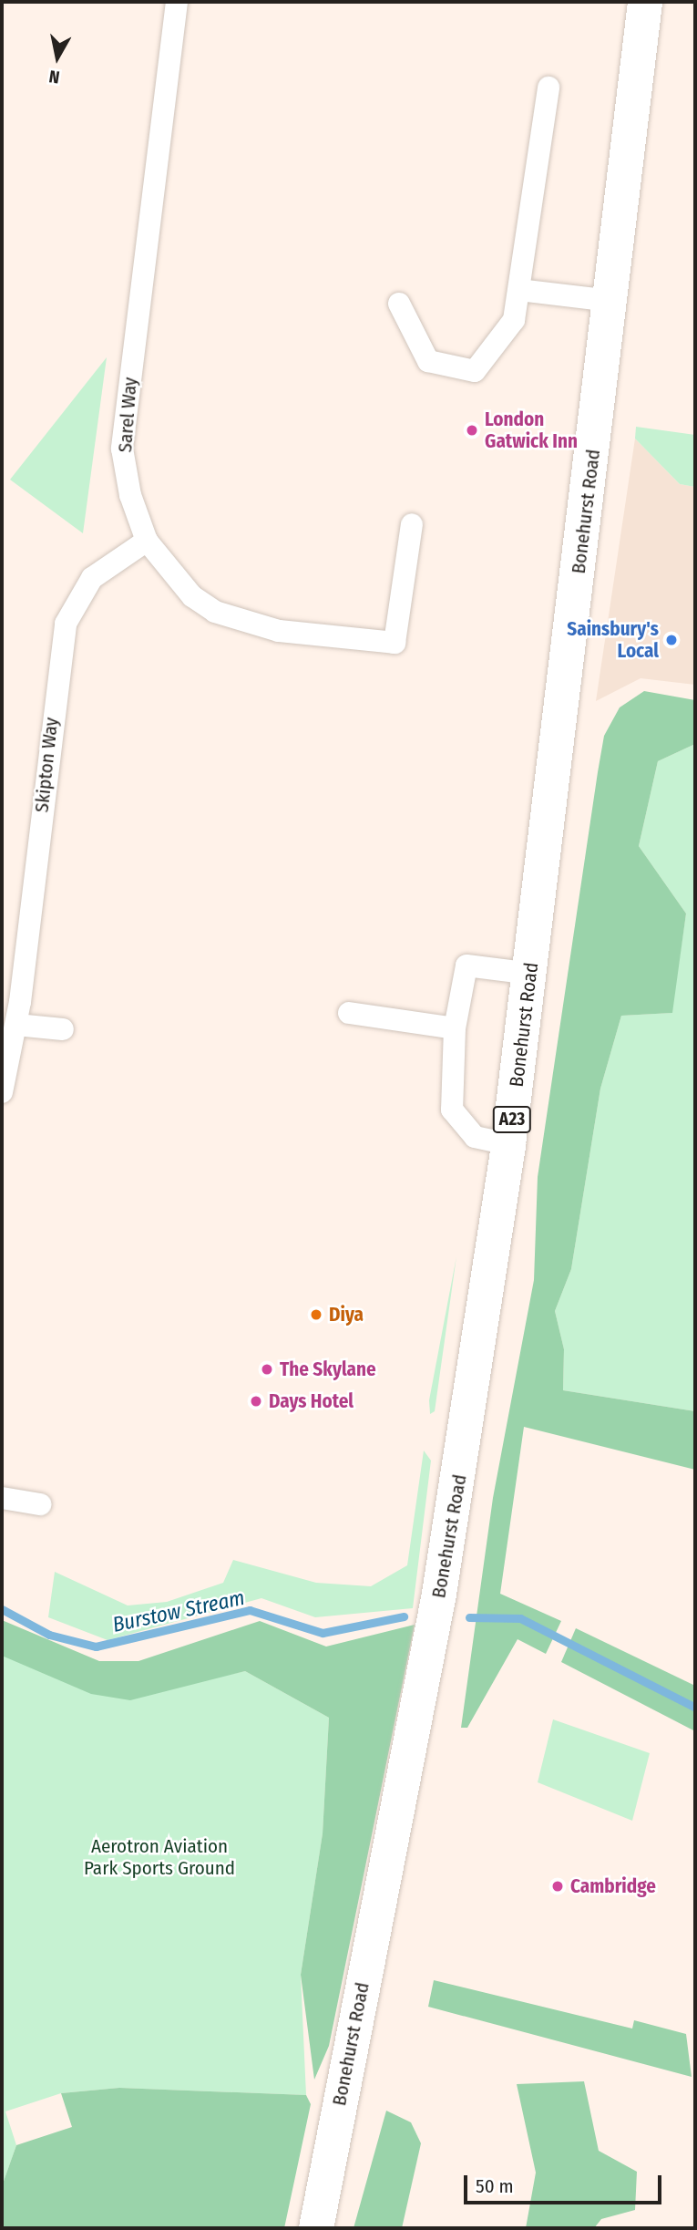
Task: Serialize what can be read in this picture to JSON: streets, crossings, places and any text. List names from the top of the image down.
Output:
{
  "streets": {
    "main road": ["Bonehurst Road", "A23"],
    "street": ["Sarel Way", "Skipton Way"]
  },
  "crossings": [
    ["Sarel Way", "Skipton Way"]
  ],
  "water": ["Burstow Stream"],
  "parks": ["Aerotron Aviation Park Sports Ground"],
  "places": [
    "London Gatwick Inn",
    "Sainsbury's Local",
    "Diya",
    "The Skylane",
    "Days Hotel",
    "Cambridge"
  ],
  "scale_bar": "50 m",
  "north": "bottom"
}
